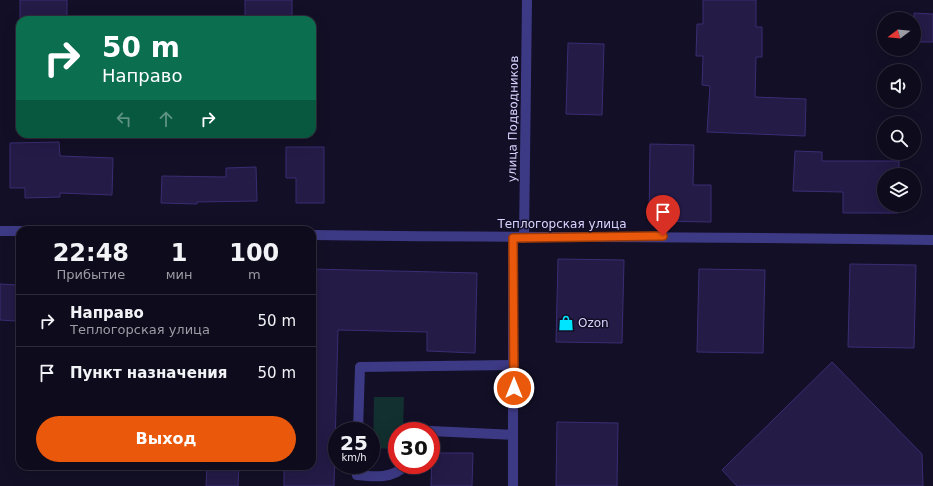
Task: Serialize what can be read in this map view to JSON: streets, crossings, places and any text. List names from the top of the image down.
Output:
{
  "streets": {
    "street": ["улица Подводников", "Теплогорская улица"]
  },
  "crossings": [
    ["улица Подводников", "Теплогорская улица"]
  ],
  "places": {
    "shop": ["Ozon"]
  },
  "north": "left",
  "page": {
    "turn": ["50 m", "Направо"],
    "eta": [
      "22:48",
      "Прибытие",
      "1",
      "мин",
      "100",
      "m"
    ],
    "list": [
      {
        "name": "Направо",
        "note": "Теплогорская улица",
        "value": "50 m"
      },
      {
        "name": "Пункт назначения",
        "value": "50 m"
      }
    ],
    "buttons": "Выход",
    "speed": "25 km/h",
    "limit": "30"
  }
}
